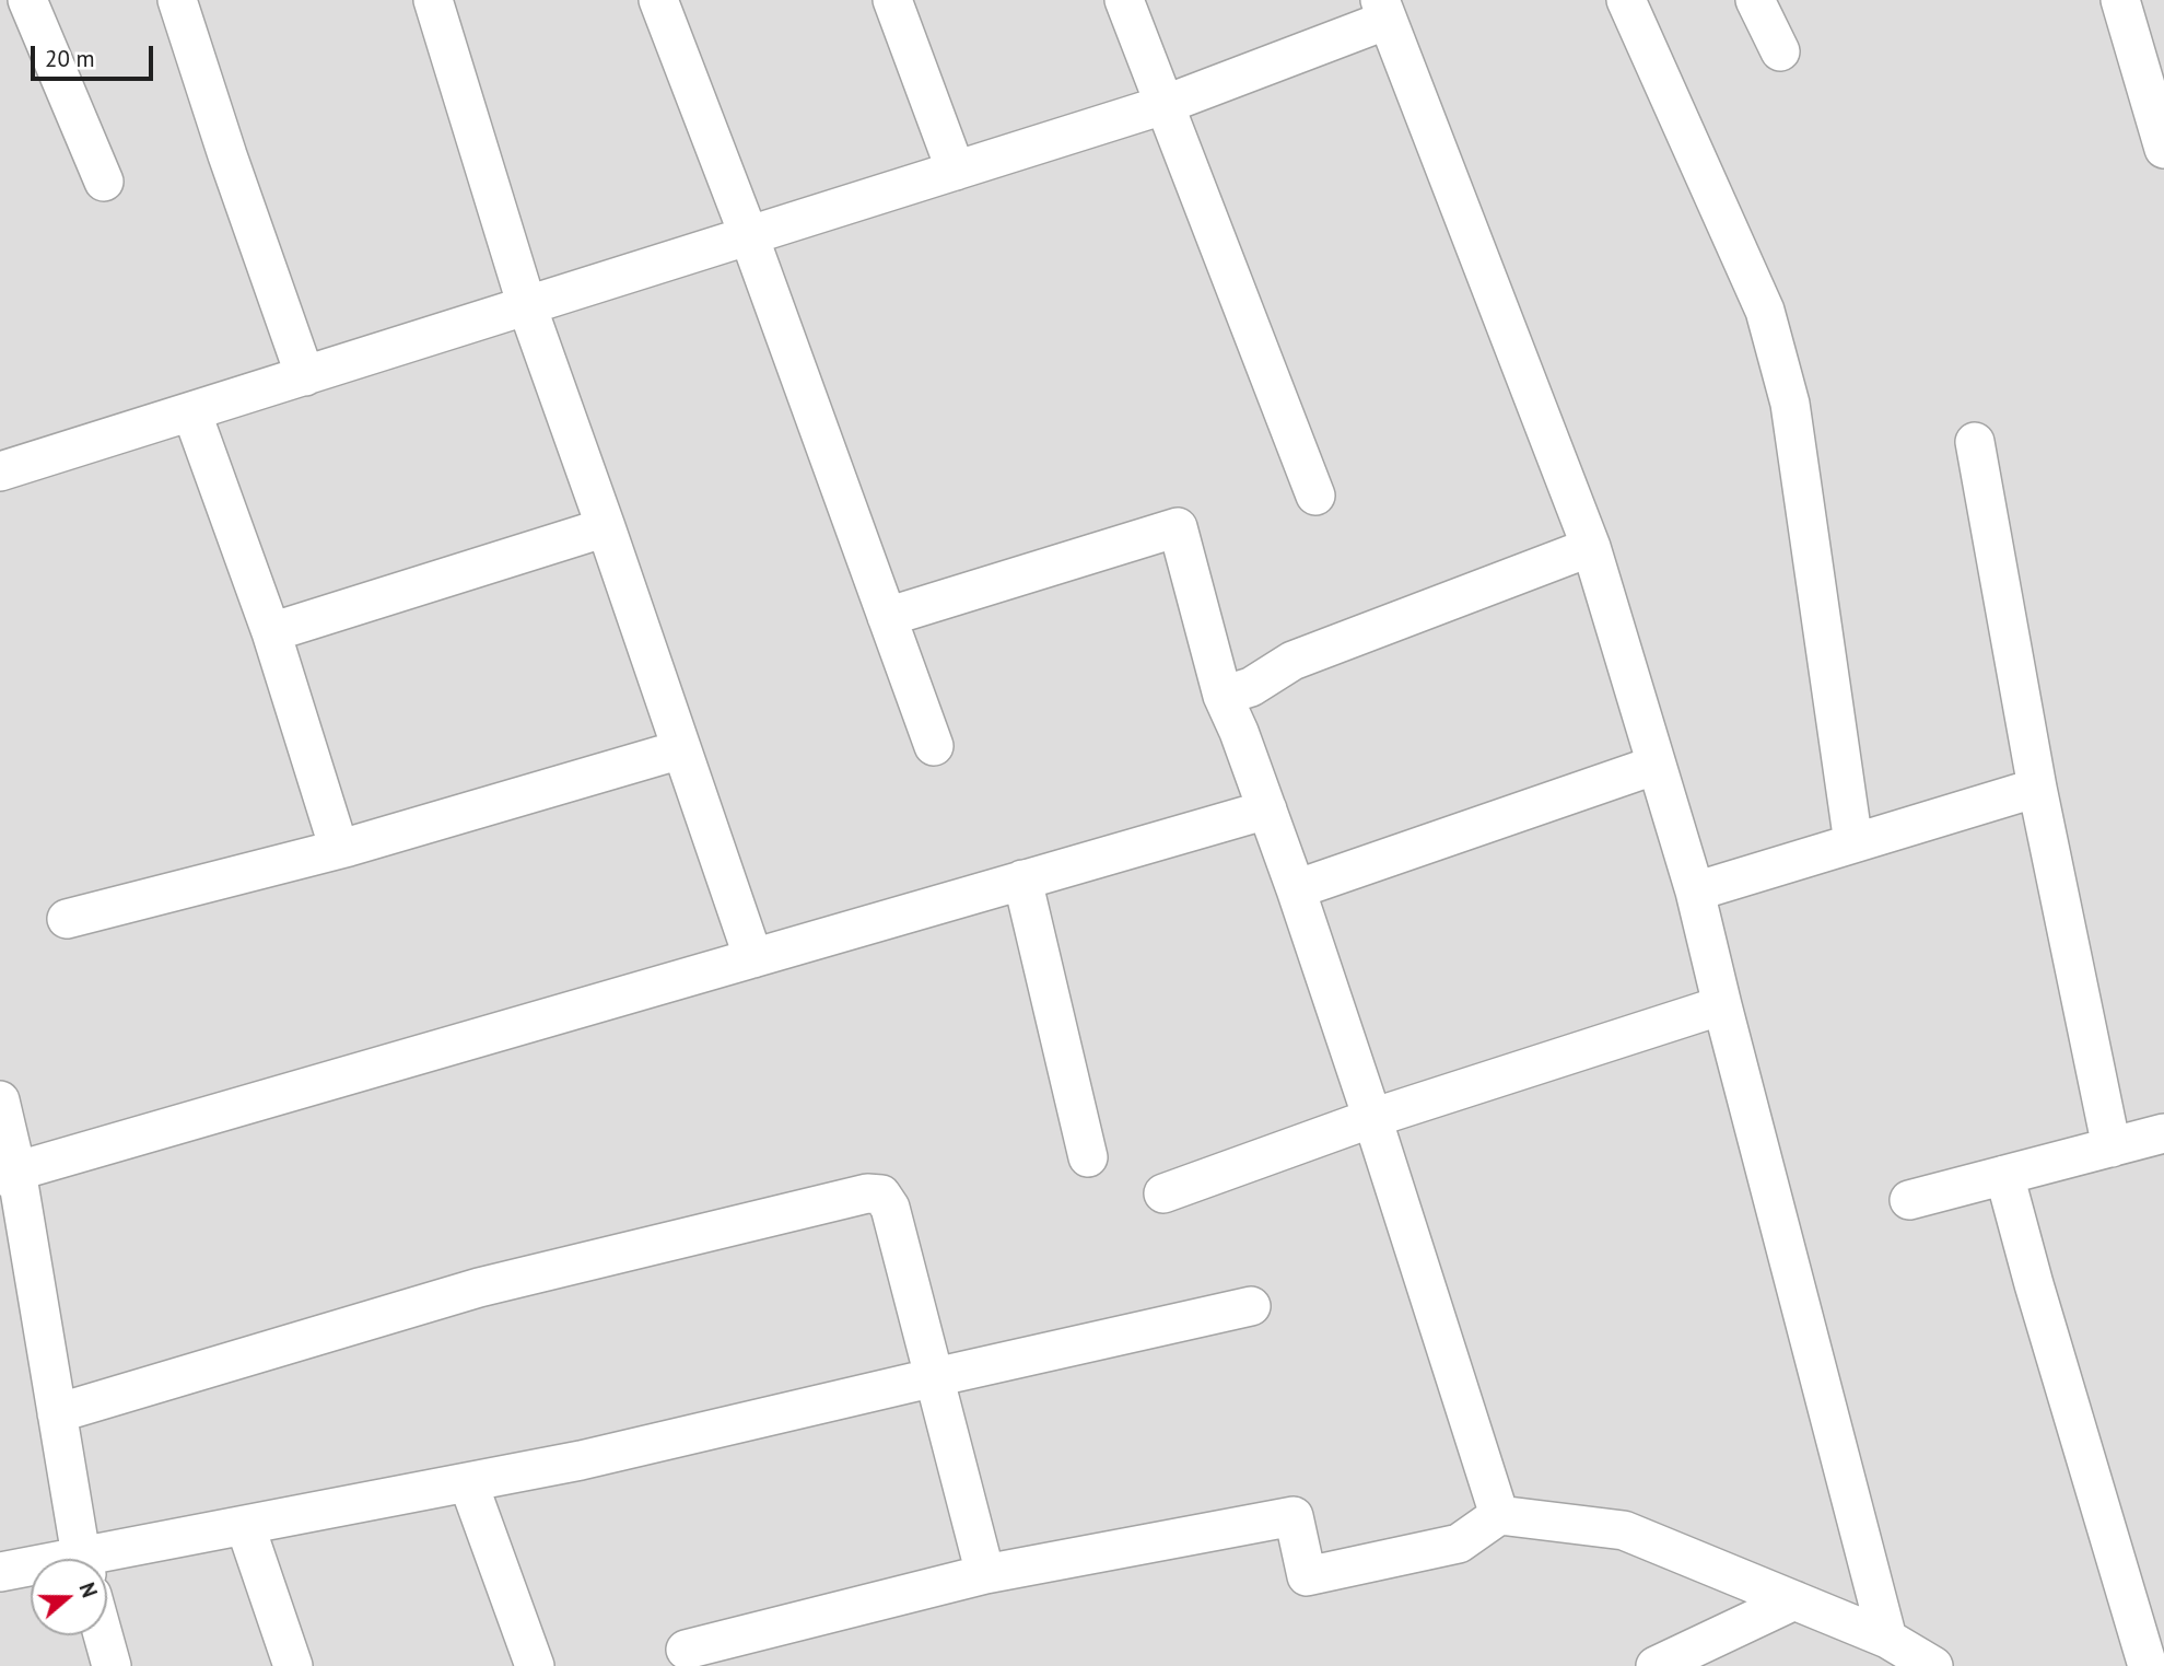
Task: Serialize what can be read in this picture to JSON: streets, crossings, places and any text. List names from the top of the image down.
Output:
{
  "scale_bar": "20 m",
  "north": "right"
}
